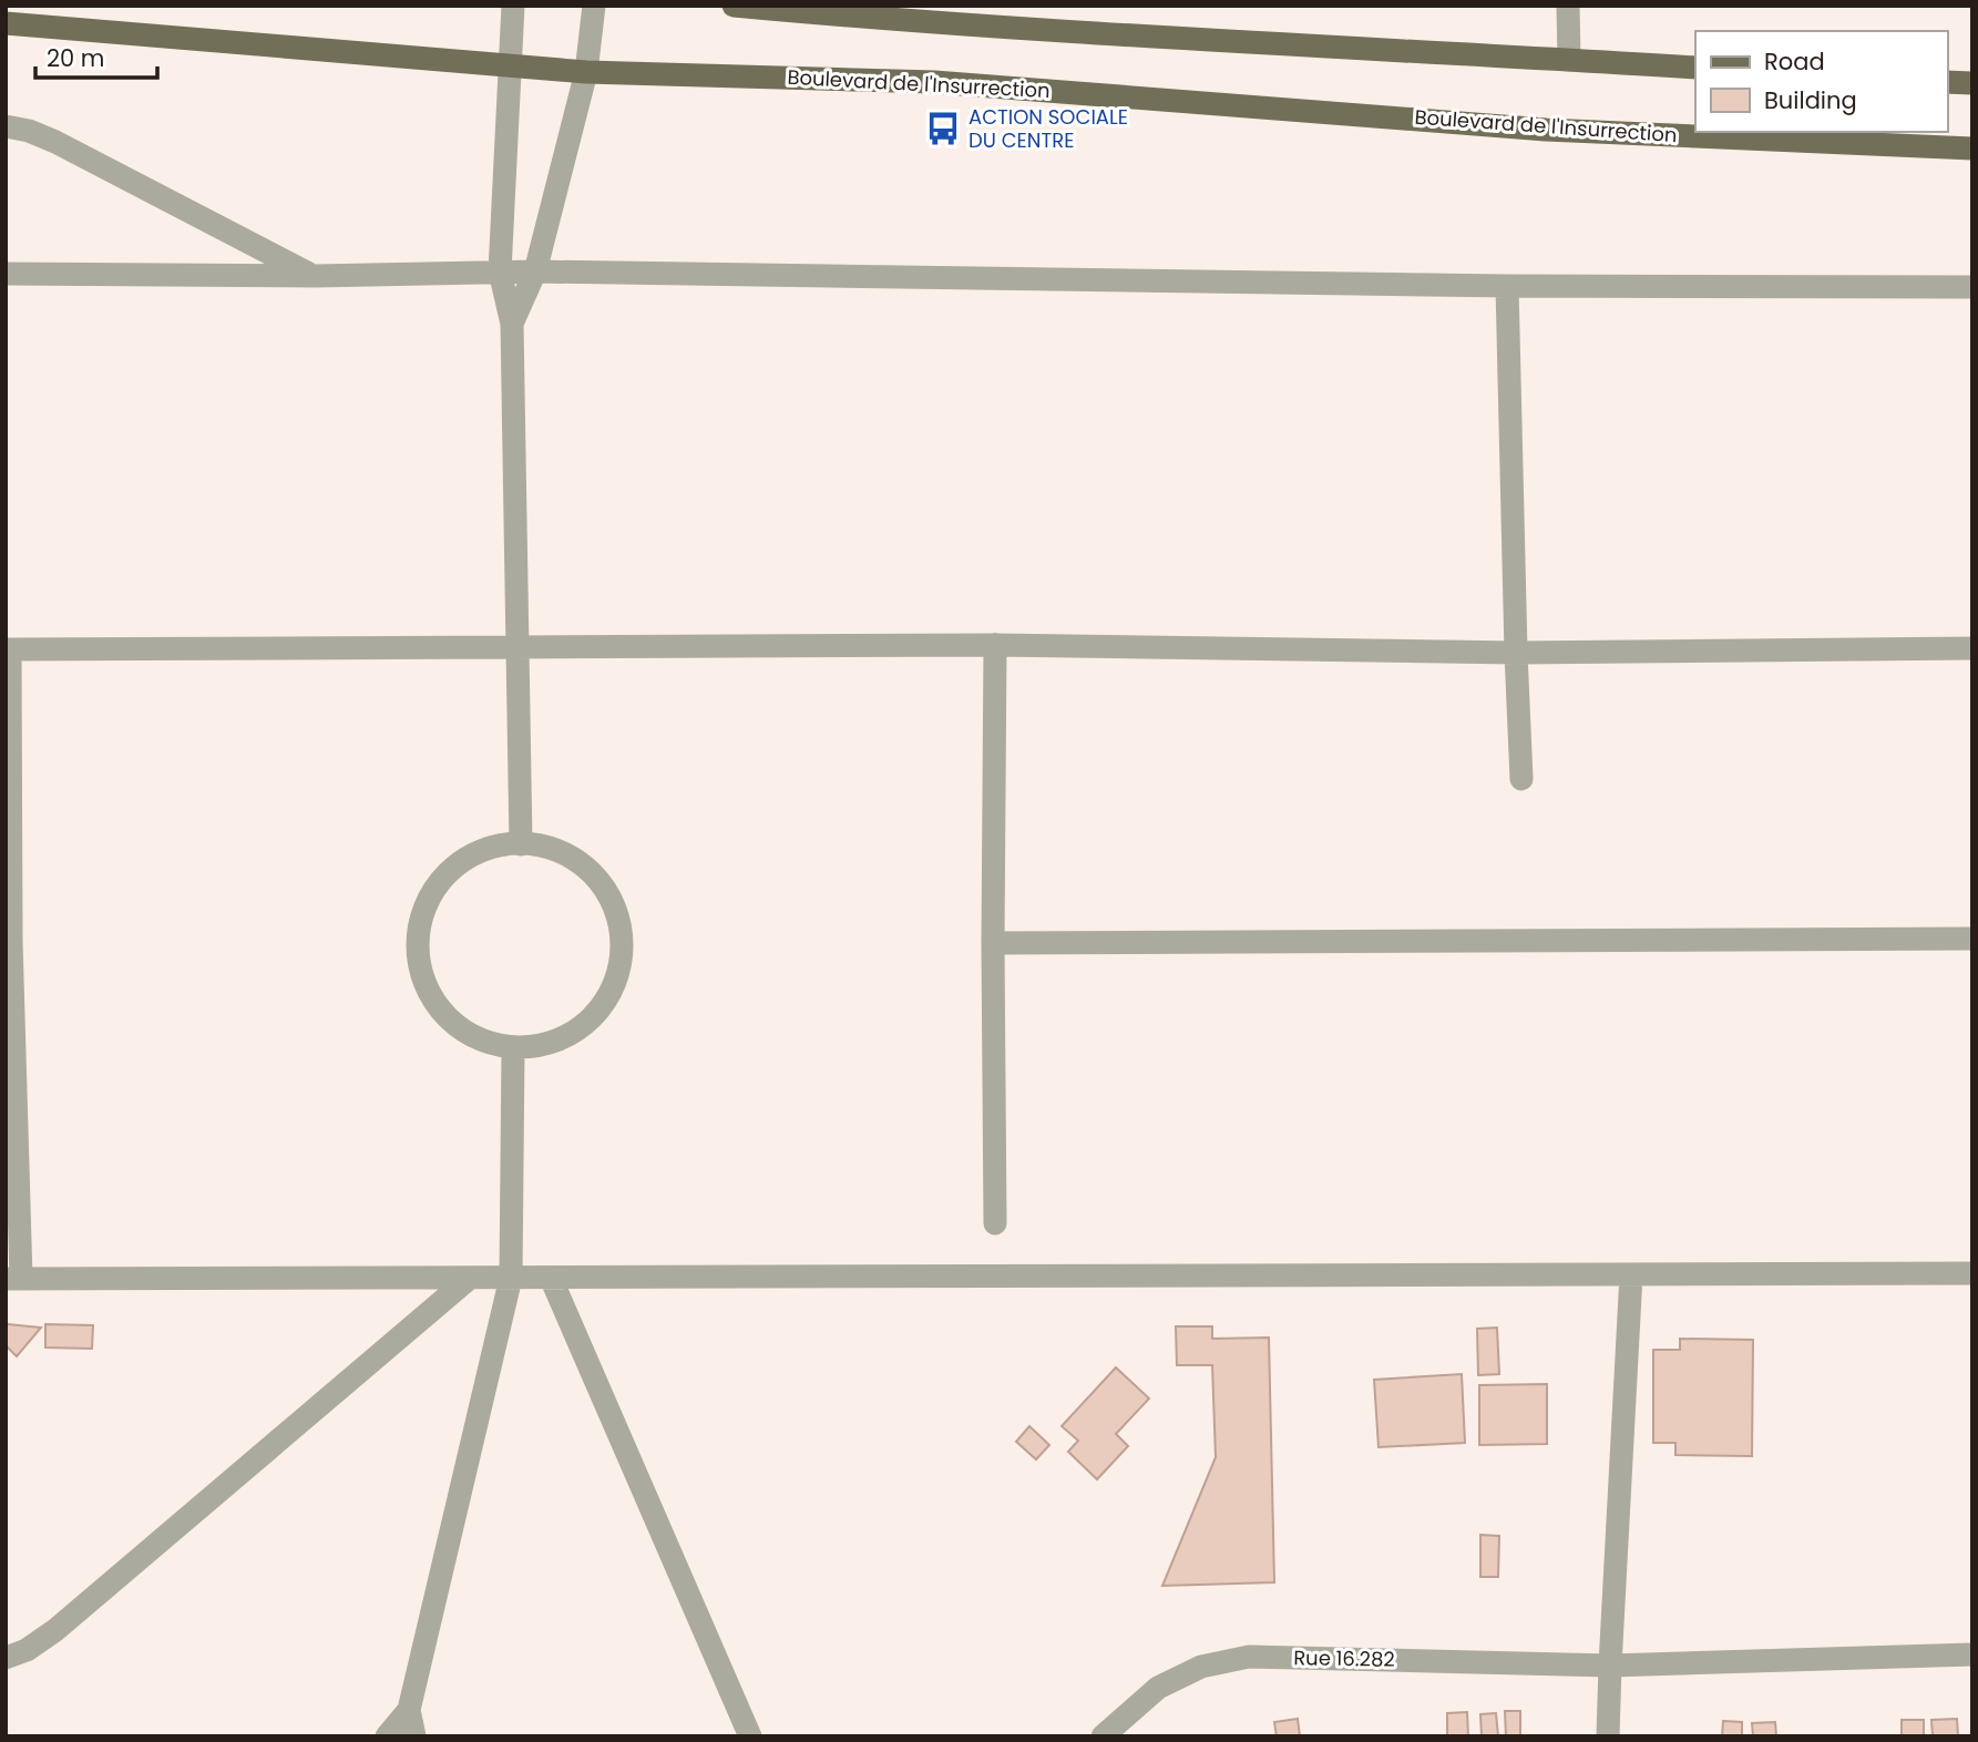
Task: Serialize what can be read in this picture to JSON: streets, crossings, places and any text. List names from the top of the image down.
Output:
{
  "streets": {
    "main road": ["Boulevard de l'Insurrection"],
    "street": ["Rue 16.282"]
  },
  "places": {
    "bus stop": ["ACTION SOCIALE DU CENTRE"]
  },
  "legend": ["Road", "Building"],
  "scale_bar": "20 m"
}
